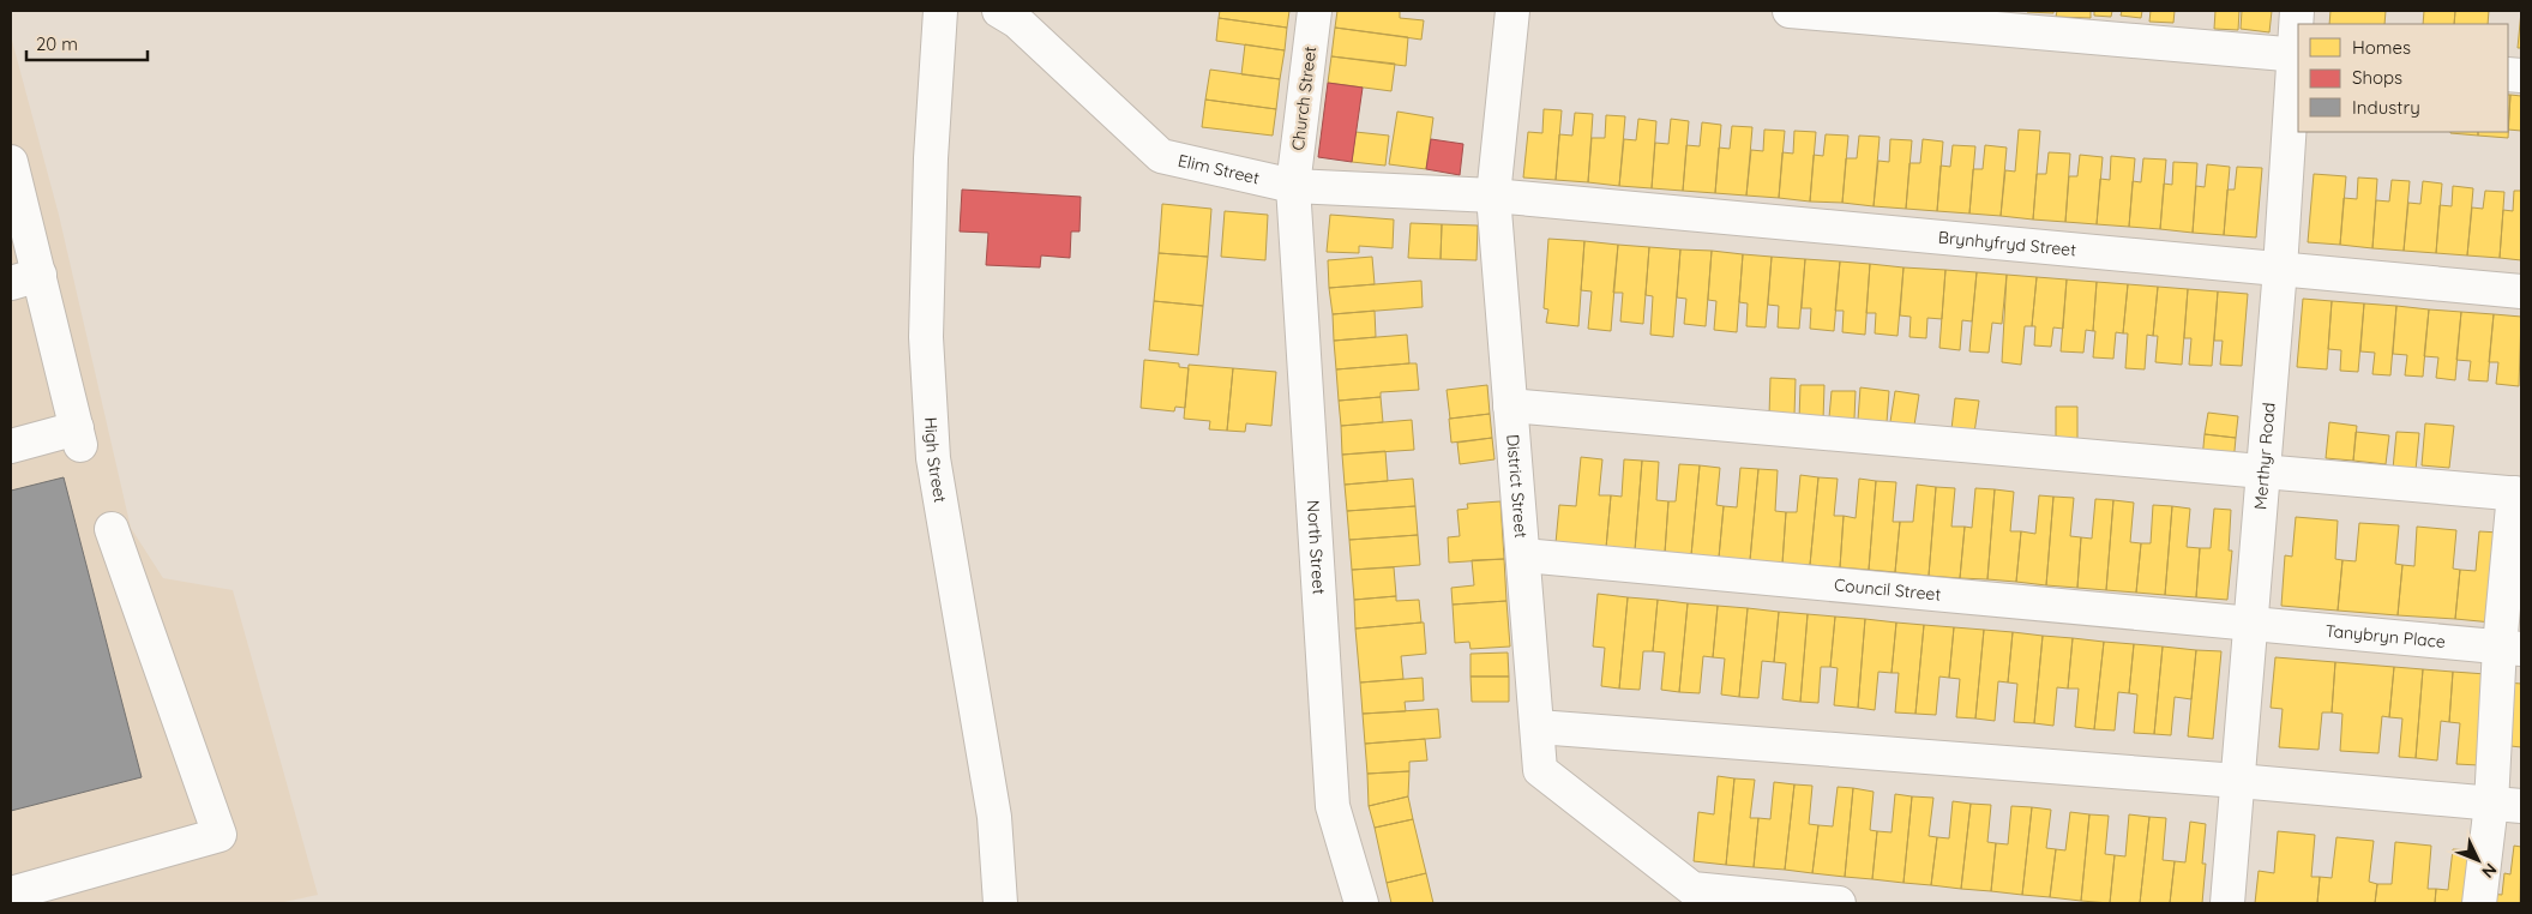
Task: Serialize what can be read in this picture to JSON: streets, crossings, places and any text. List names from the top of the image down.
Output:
{
  "streets": {
    "street": [
      "Church Street",
      "Elim Street",
      "Brynhyfryd Street",
      "Merthyr Road",
      "High Street",
      "District Street",
      "North Street",
      "Council Street",
      "Tanybryn Place"
    ]
  },
  "crossings": [
    ["Church Street", "Elim Street"],
    ["Church Street", "North Street"],
    ["Elim Street", "Brynhyfryd Street"],
    ["Elim Street", "District Street"],
    ["Elim Street", "North Street"],
    ["Brynhyfryd Street", "Merthyr Road"],
    ["Brynhyfryd Street", "District Street"],
    ["Merthyr Road", "Council Street"],
    ["Merthyr Road", "Tanybryn Place"],
    ["District Street", "Council Street"],
    ["Council Street", "Tanybryn Place"]
  ],
  "legend": ["Homes", "Shops", "Industry"],
  "scale_bar": "20 m",
  "north": "bottom right"
}
